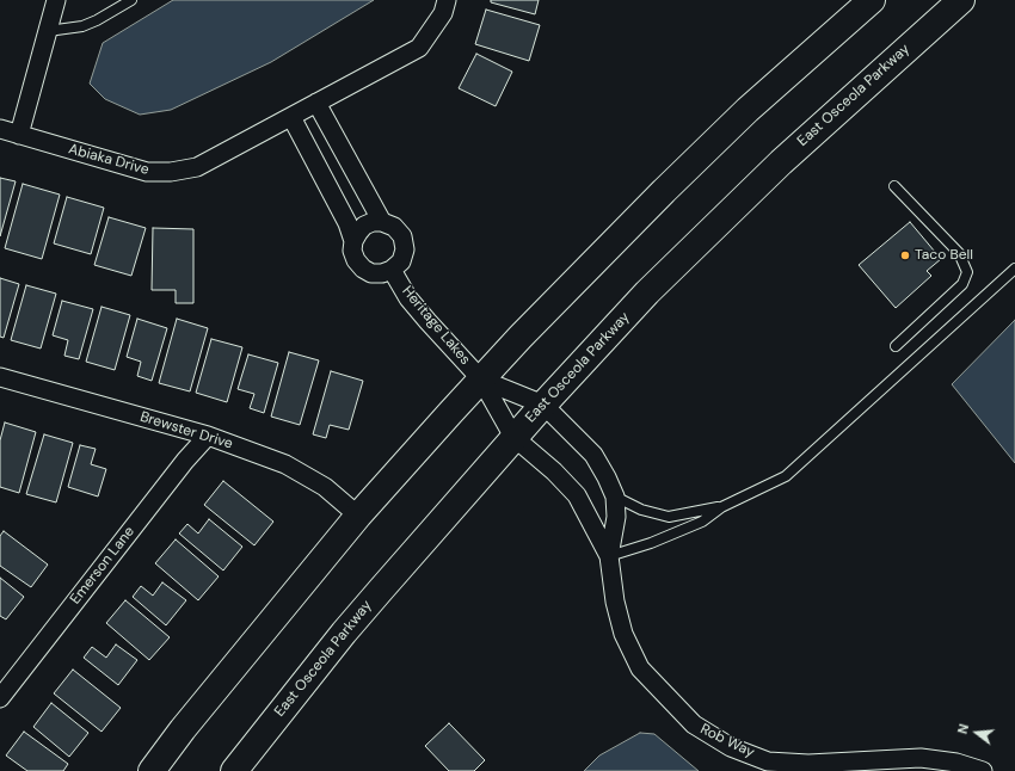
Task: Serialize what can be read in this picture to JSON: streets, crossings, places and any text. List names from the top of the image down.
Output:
{
  "streets": {
    "main road": ["East Osceola Parkway"],
    "street": [
      "Abiaka Drive",
      "Heritage Lakes",
      "Brewster Drive",
      "Emerson Lane",
      "Rob Way"
    ]
  },
  "crossings": [
    ["East Osceola Parkway", "Rob Way"],
    ["Heritage Lakes", "Rob Way"],
    ["Brewster Drive", "Emerson Lane"]
  ],
  "places": ["Taco Bell"],
  "north": "left"
}
